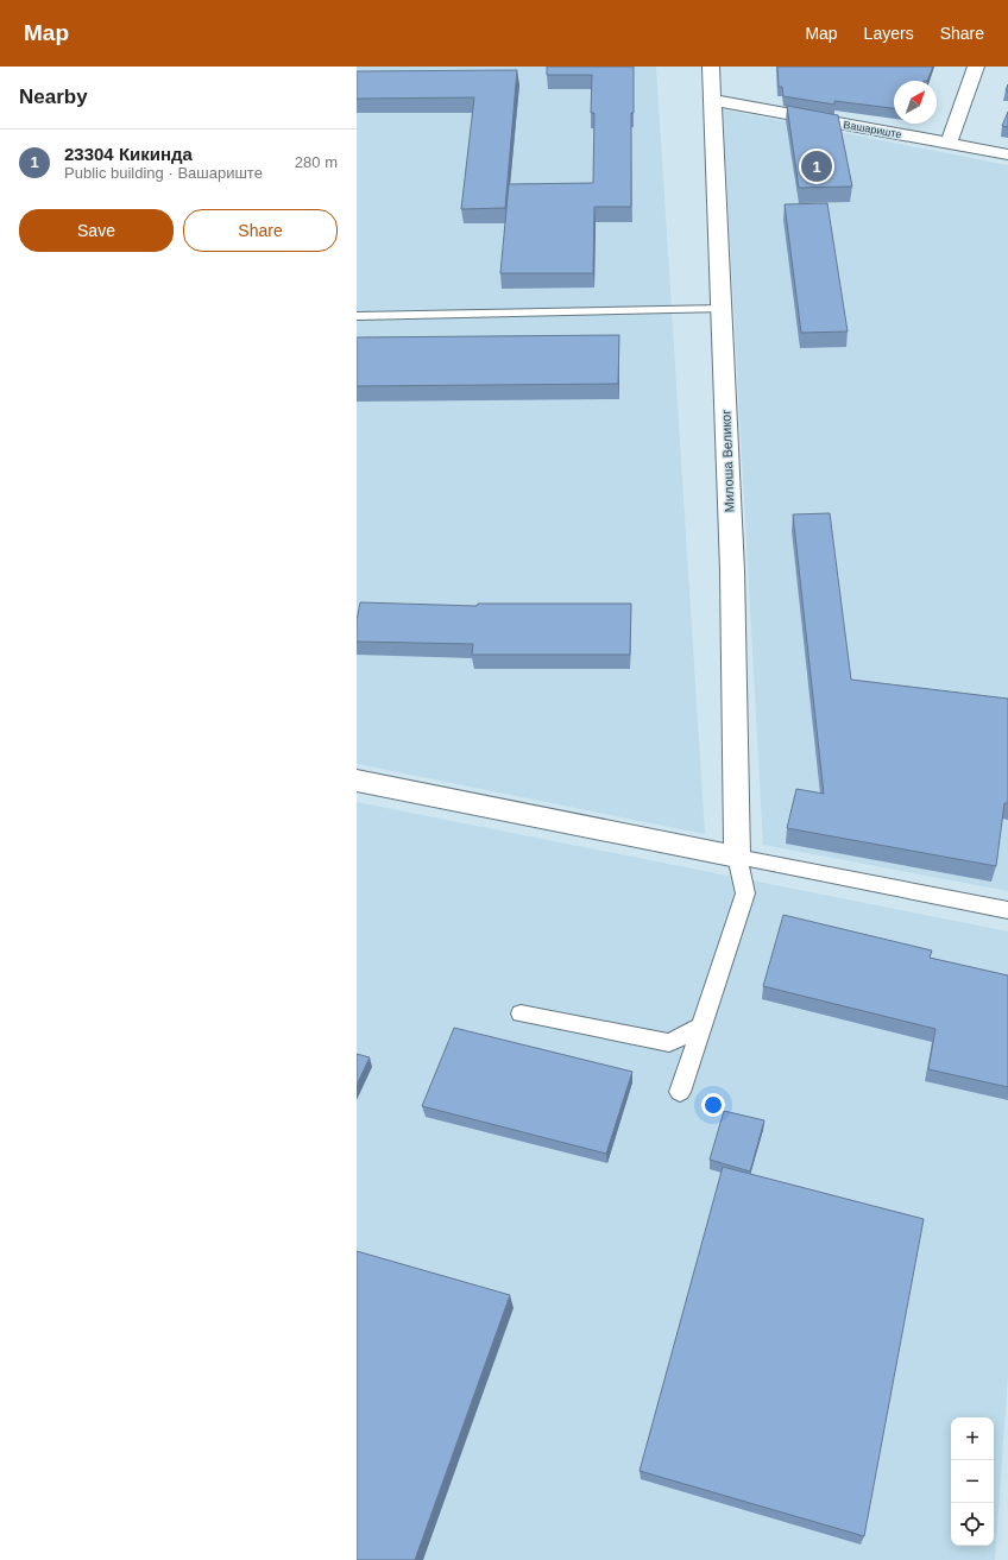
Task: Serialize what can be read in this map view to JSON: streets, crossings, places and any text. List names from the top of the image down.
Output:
{
  "streets": {
    "street": ["Вашариште", "Милоша Великог"]
  },
  "crossings": [
    ["Вашариште", "Милоша Великог"]
  ],
  "north": "top right",
  "page": {
    "header": "Map",
    "nav": ["Map", "Layers", "Share"],
    "heading": "Nearby",
    "list": [
      {
        "mark": "1",
        "name": "23304 Кикинда",
        "note": "Public building · Вашариште",
        "value": "280 m"
      }
    ],
    "pins": "1",
    "buttons": ["Save", "Share"],
    "map_buttons": ["+", "−"]
  }
}
